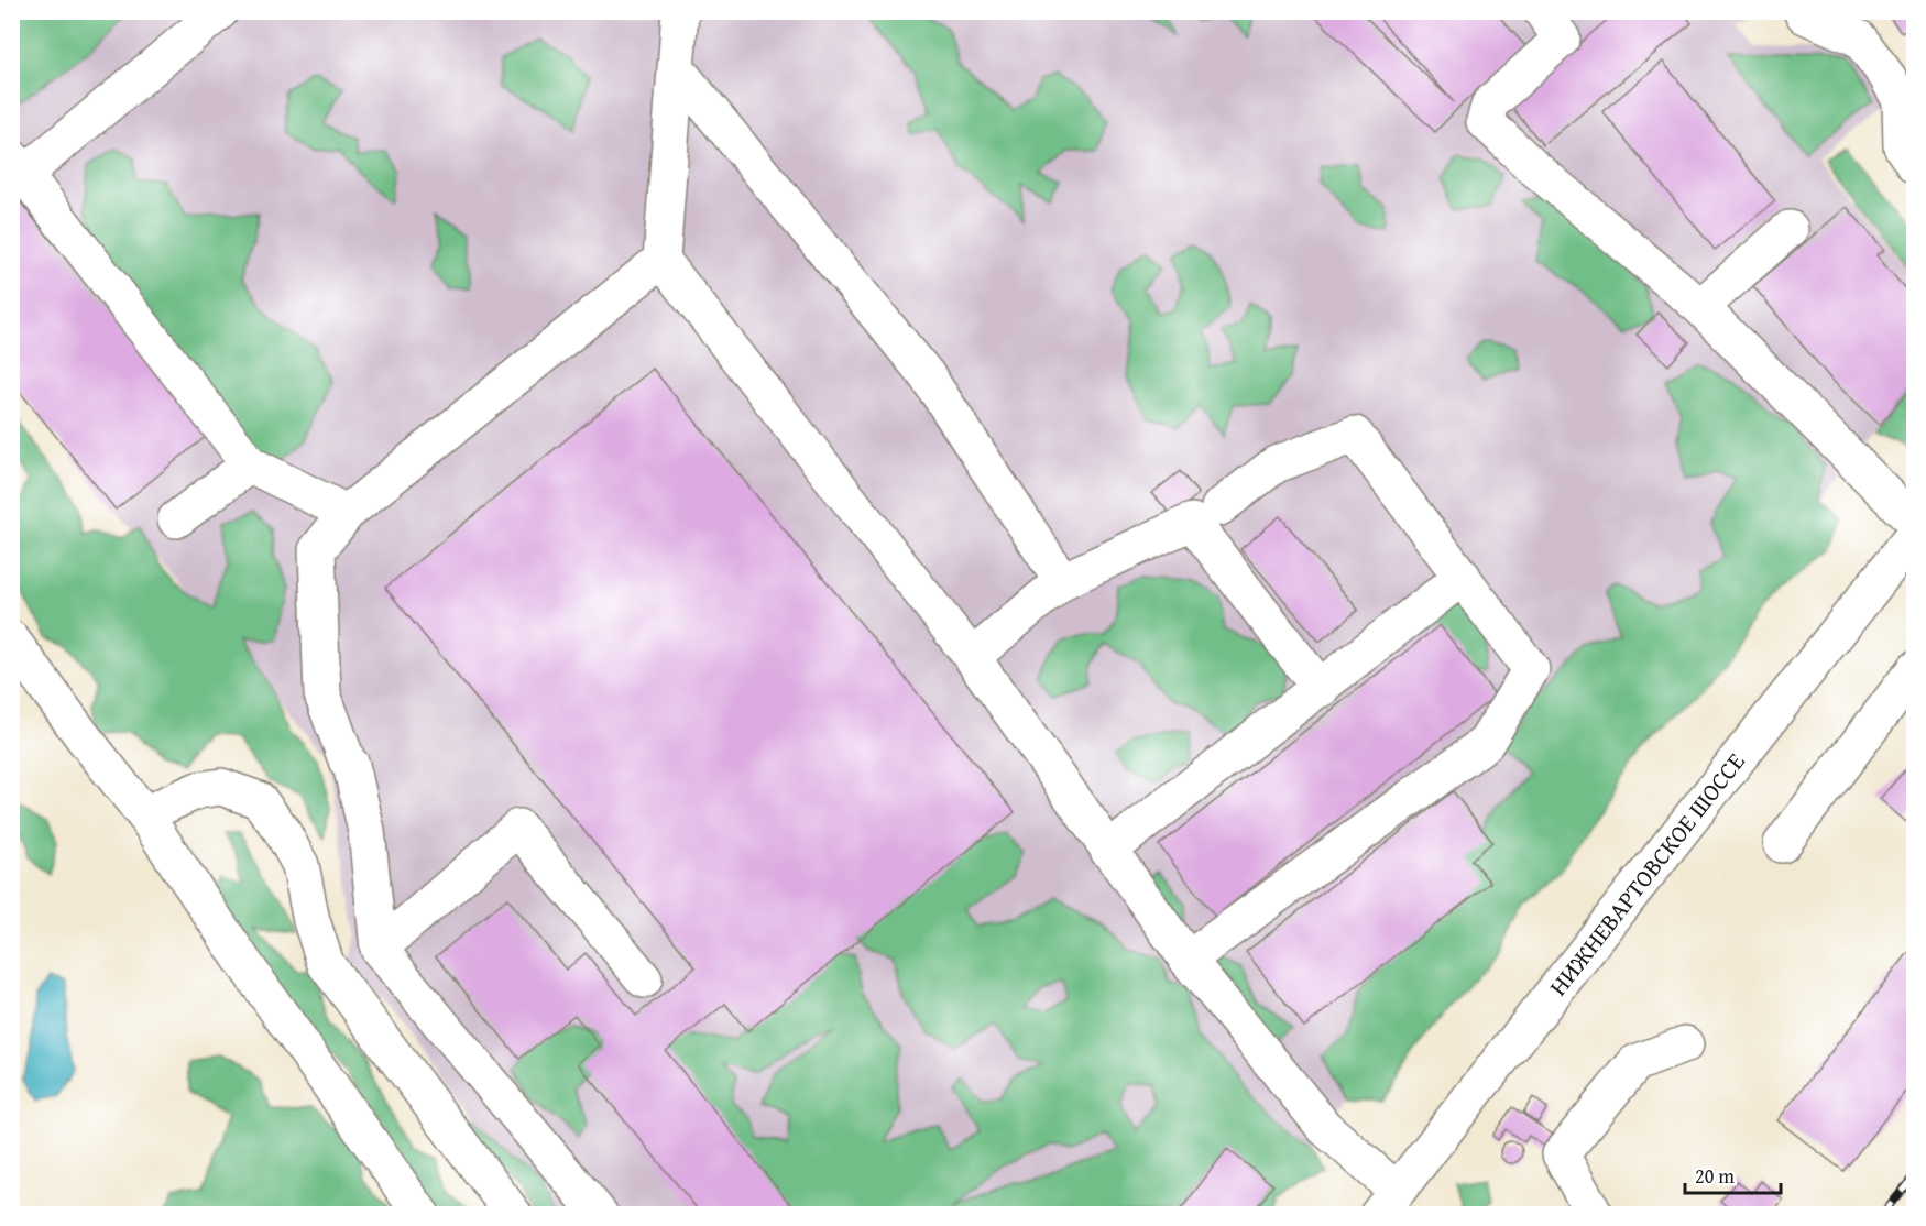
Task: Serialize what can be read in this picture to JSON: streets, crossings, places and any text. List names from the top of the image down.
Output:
{
  "streets": {
    "street": ["НИЖНЕВАРТОВСКОЕ ШОССЕ"]
  },
  "scale_bar": "20 m"
}
